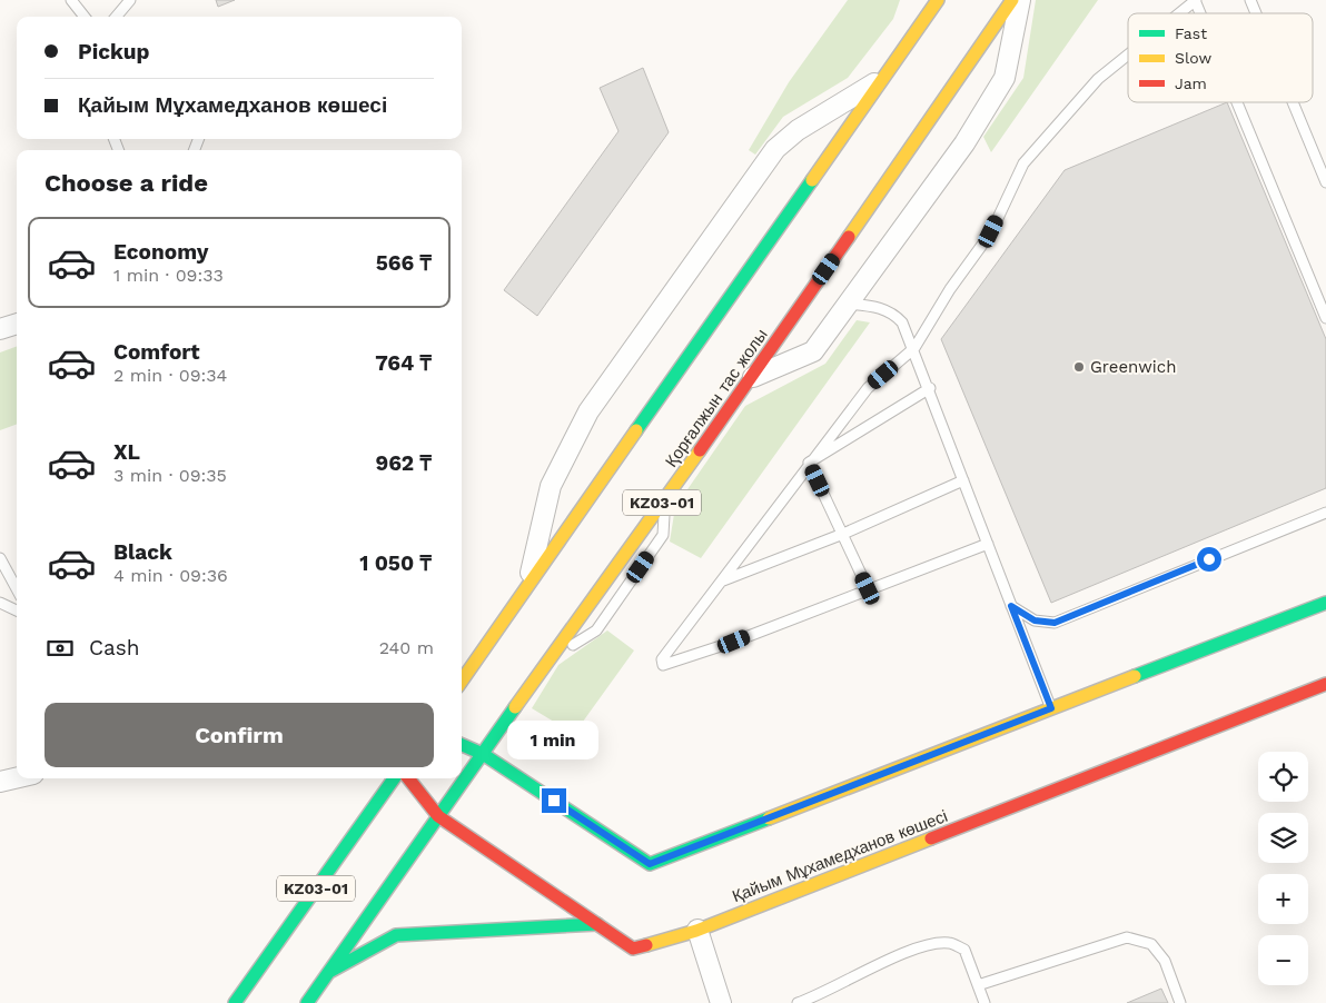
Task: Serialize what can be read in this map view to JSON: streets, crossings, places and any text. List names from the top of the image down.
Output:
{
  "streets": {
    "main road": ["Қорғалжын тас жолы", "KZ03-01", "Қайым Мұхамедханов көшесі"]
  },
  "crossings": [
    ["Қорғалжын тас жолы", "Қайым Мұхамедханов көшесі"]
  ],
  "places": ["Greenwich"],
  "legend": ["Fast", "Slow", "Jam"],
  "page": {
    "banner": ["Pickup", "Қайым Мұхамедханов көшесі"],
    "heading": "Choose a ride",
    "list": [
      {
        "name": "Economy",
        "note": "1 min · 09:33",
        "value": "566 ₸"
      },
      {
        "name": "Comfort",
        "note": "2 min · 09:34",
        "value": "764 ₸"
      },
      {
        "name": "XL",
        "note": "3 min · 09:35",
        "value": "962 ₸"
      },
      {
        "name": "Black",
        "note": "4 min · 09:36",
        "value": "1 050 ₸"
      }
    ],
    "pay": ["Cash", "240 m"],
    "buttons": "Confirm",
    "bubble": "1 min",
    "map_buttons": ["+", "−"]
  }
}
